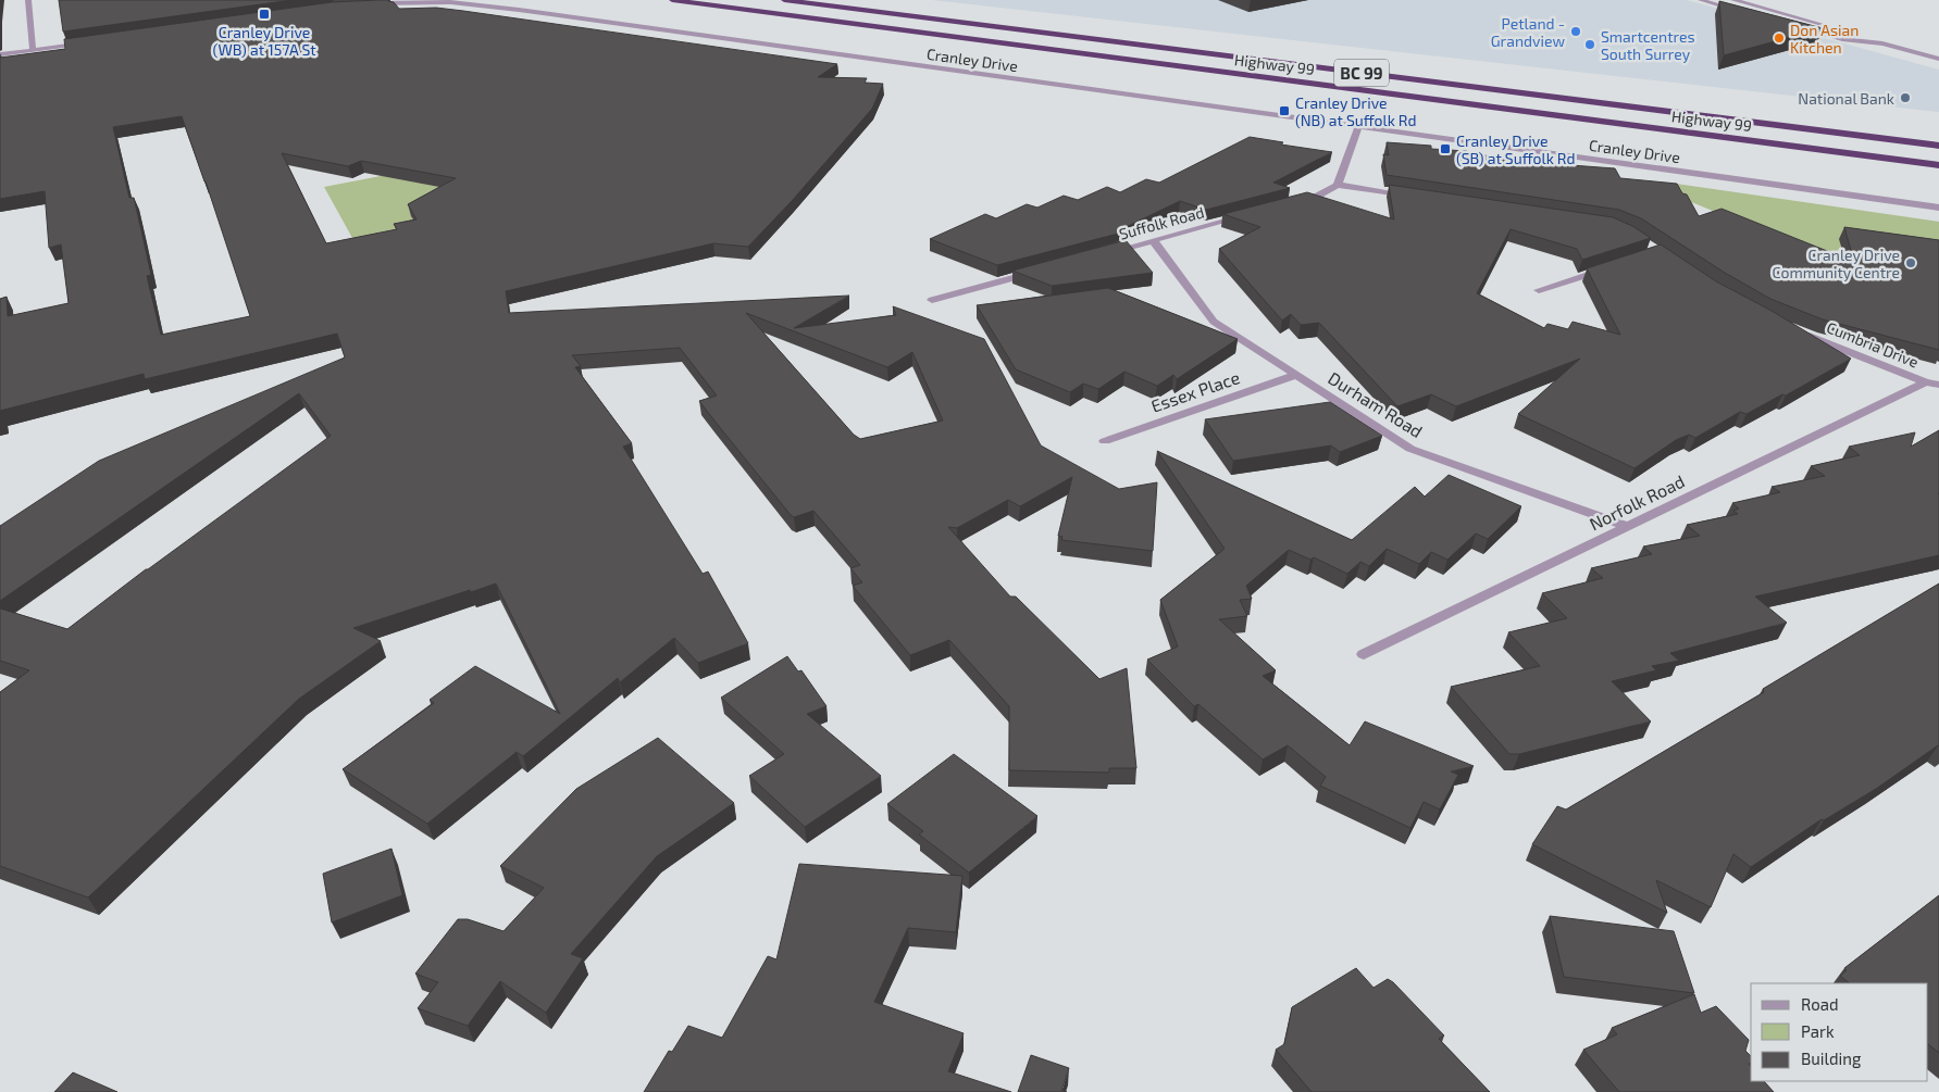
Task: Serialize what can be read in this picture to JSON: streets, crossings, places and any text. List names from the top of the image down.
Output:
{
  "streets": {
    "highway": ["Highway 99", "BC 99"],
    "street": [
      "Cranley Drive",
      "Suffolk Road",
      "Cumbria Drive",
      "Essex Place",
      "Durham Road",
      "Norfolk Road"
    ]
  },
  "crossings": [
    ["Suffolk Road", "Durham Road"],
    ["Cumbria Drive", "Norfolk Road"],
    ["Essex Place", "Durham Road"],
    ["Durham Road", "Norfolk Road"]
  ],
  "places": {
    "transit": ["Cranley Drive (WB) at 157A St", "Cranley Drive (NB) at Suffolk Rd", "Cranley Drive (SB) at Suffolk Rd"],
    "other": [
      "Petland - Grandview",
      "Don Asian Kitchen",
      "Smartcentres South Surrey",
      "National Bank",
      "Cranley Drive Community Centre"
    ]
  },
  "legend": ["Road", "Park", "Building"]
}
